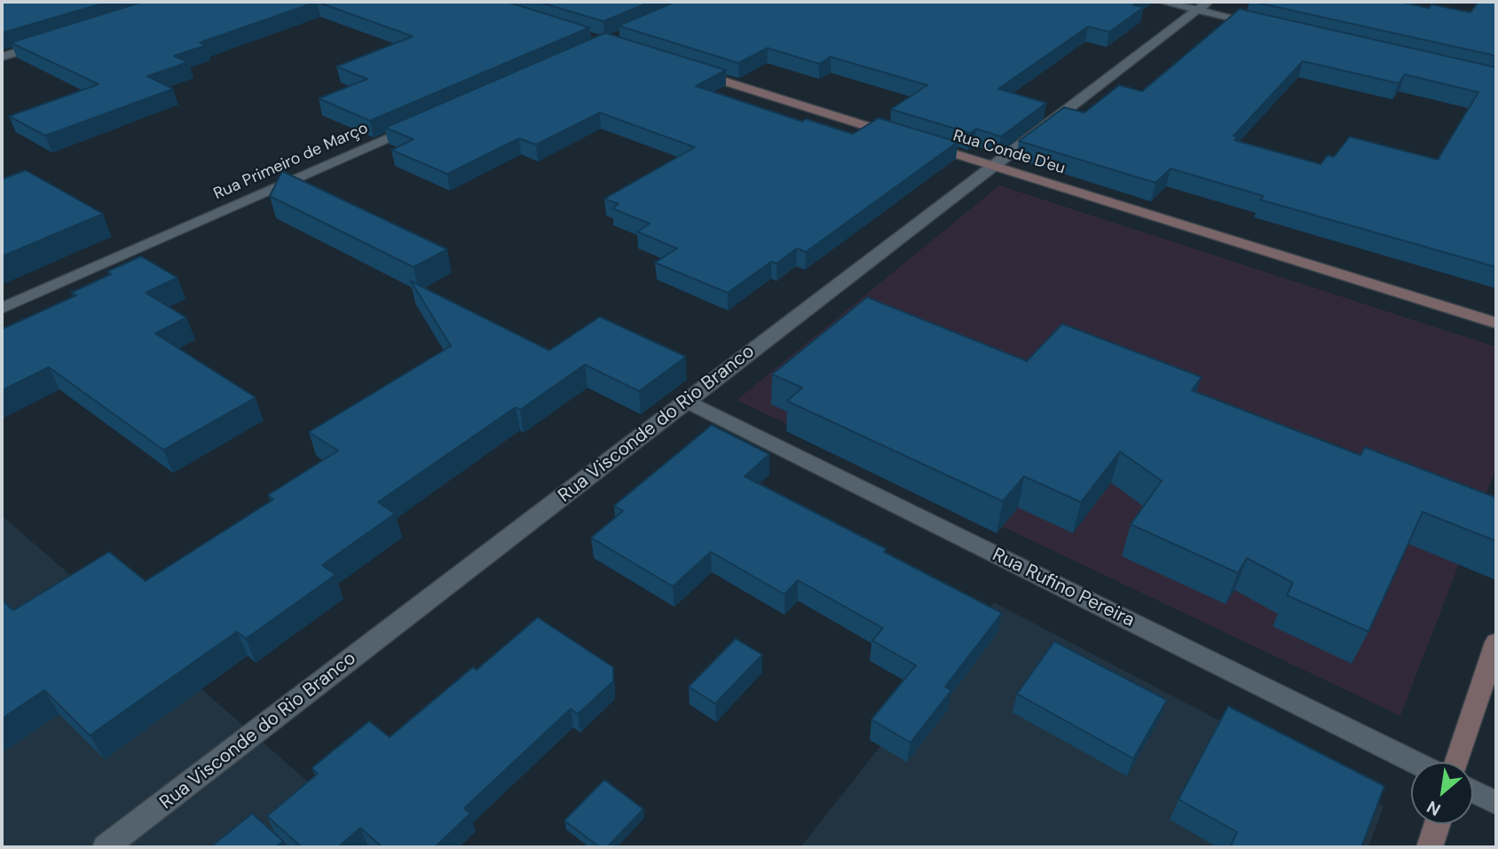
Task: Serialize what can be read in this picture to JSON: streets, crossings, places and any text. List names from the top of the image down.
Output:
{
  "streets": {
    "street": [
      "Rua Conde D'eu",
      "Rua Primeiro de Março",
      "Rua Visconde do Rio Branco",
      "Rua Rufino Pereira"
    ]
  },
  "crossings": [
    ["Rua Conde D'eu", "Rua Visconde do Rio Branco"],
    ["Rua Visconde do Rio Branco", "Rua Rufino Pereira"]
  ],
  "north": "bottom left"
}
